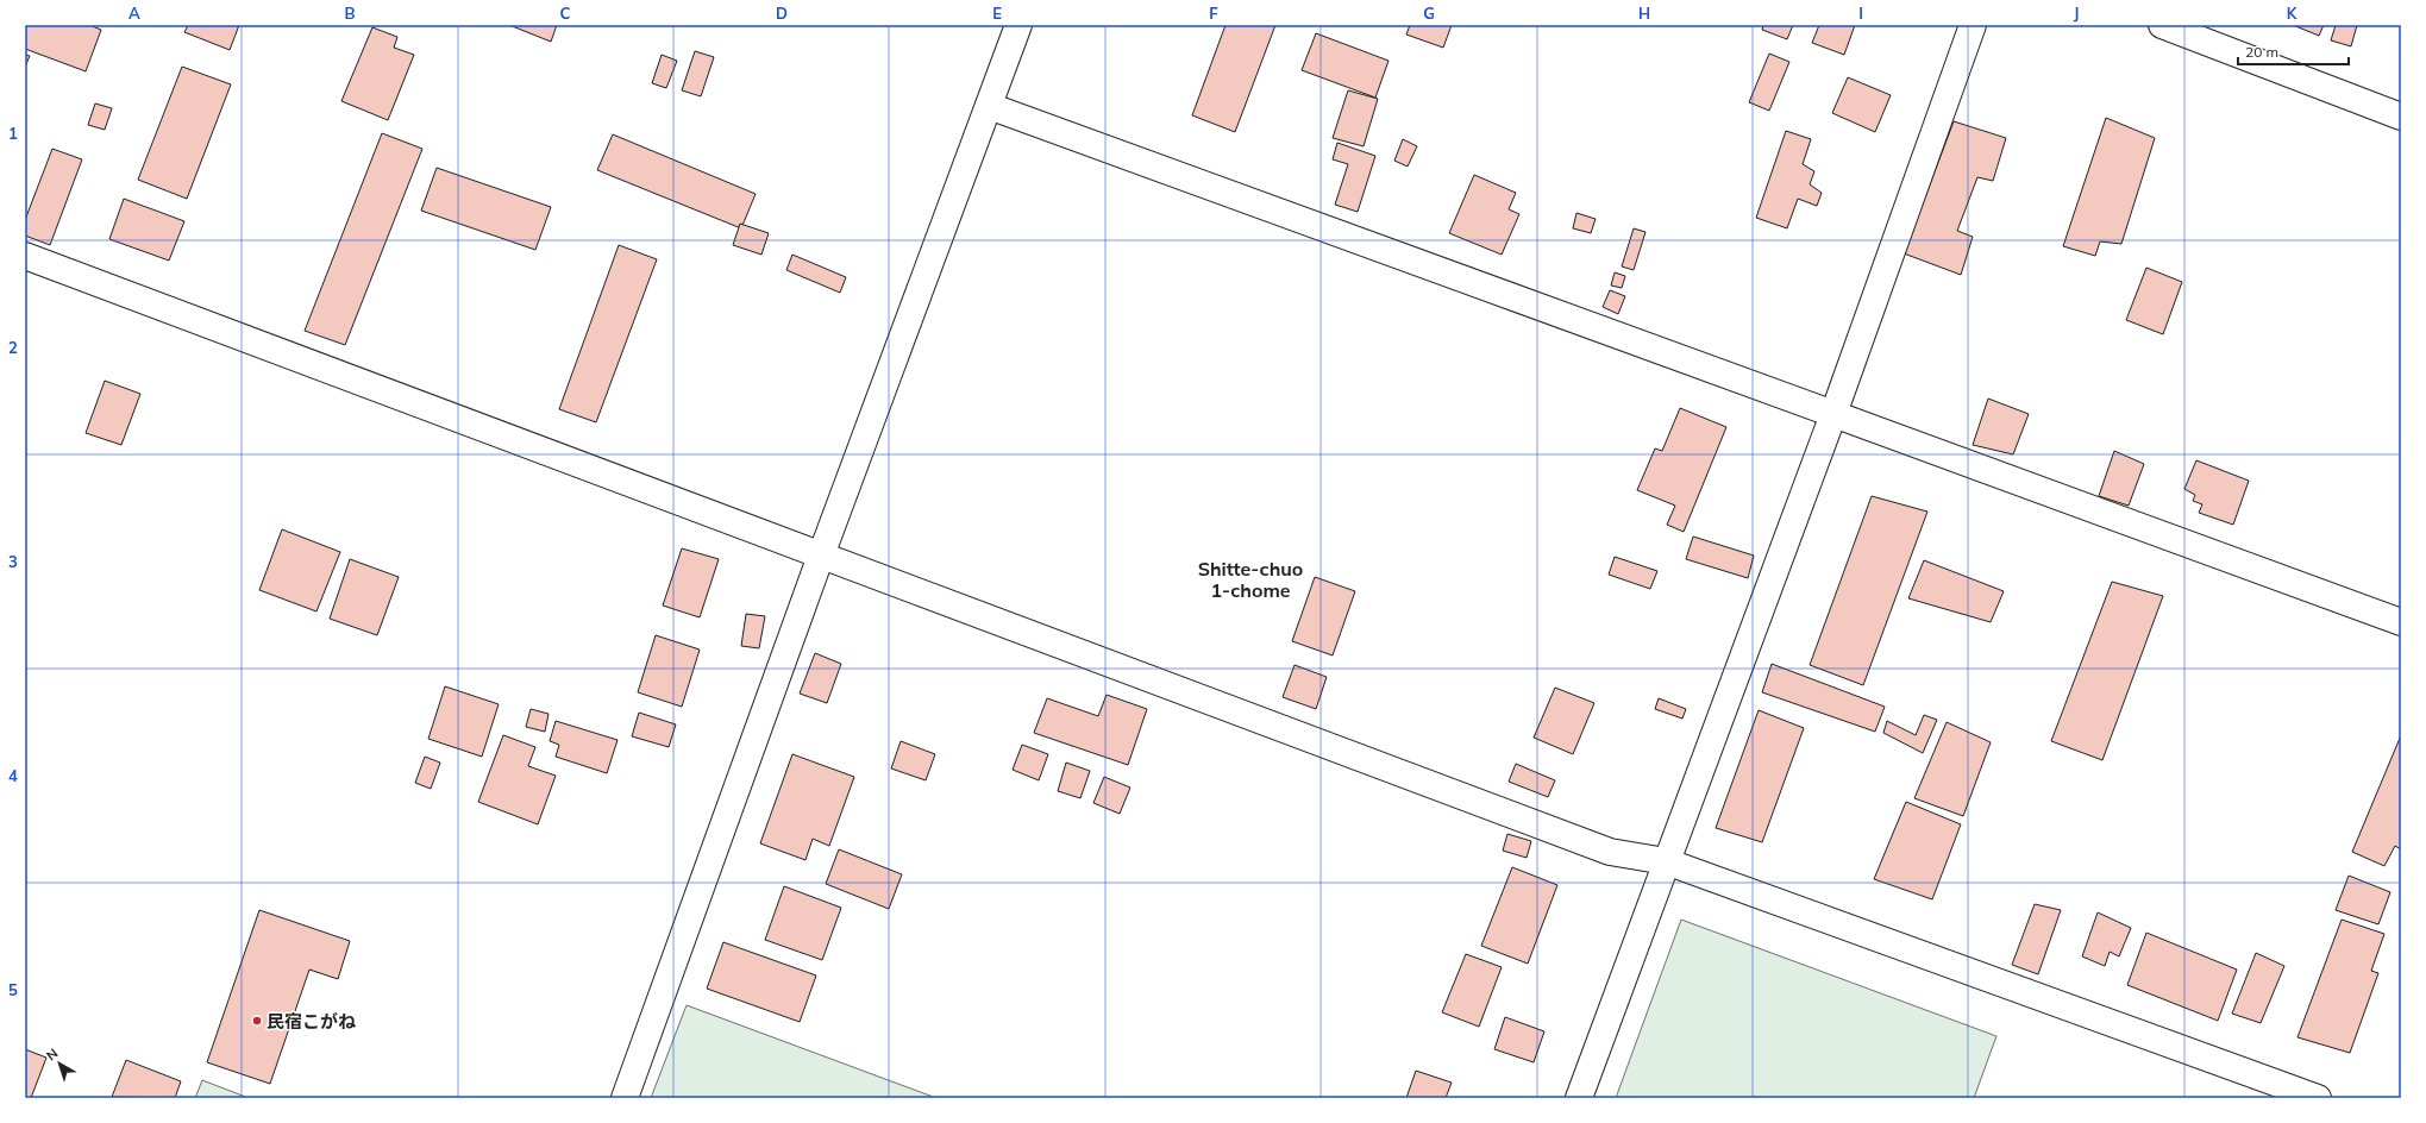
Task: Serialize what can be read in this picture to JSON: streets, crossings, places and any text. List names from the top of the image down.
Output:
{
  "districts": ["Shitte-chuo 1-chome"],
  "places": ["民宿こがね"],
  "scale_bar": "20 m",
  "north": "top left",
  "grid": {
    "columns": [
      "A",
      "B",
      "C",
      "D",
      "E",
      "F",
      "G",
      "H",
      "I",
      "J",
      "K"
    ],
    "rows": [
      "1",
      "2",
      "3",
      "4",
      "5"
    ]
  }
}
